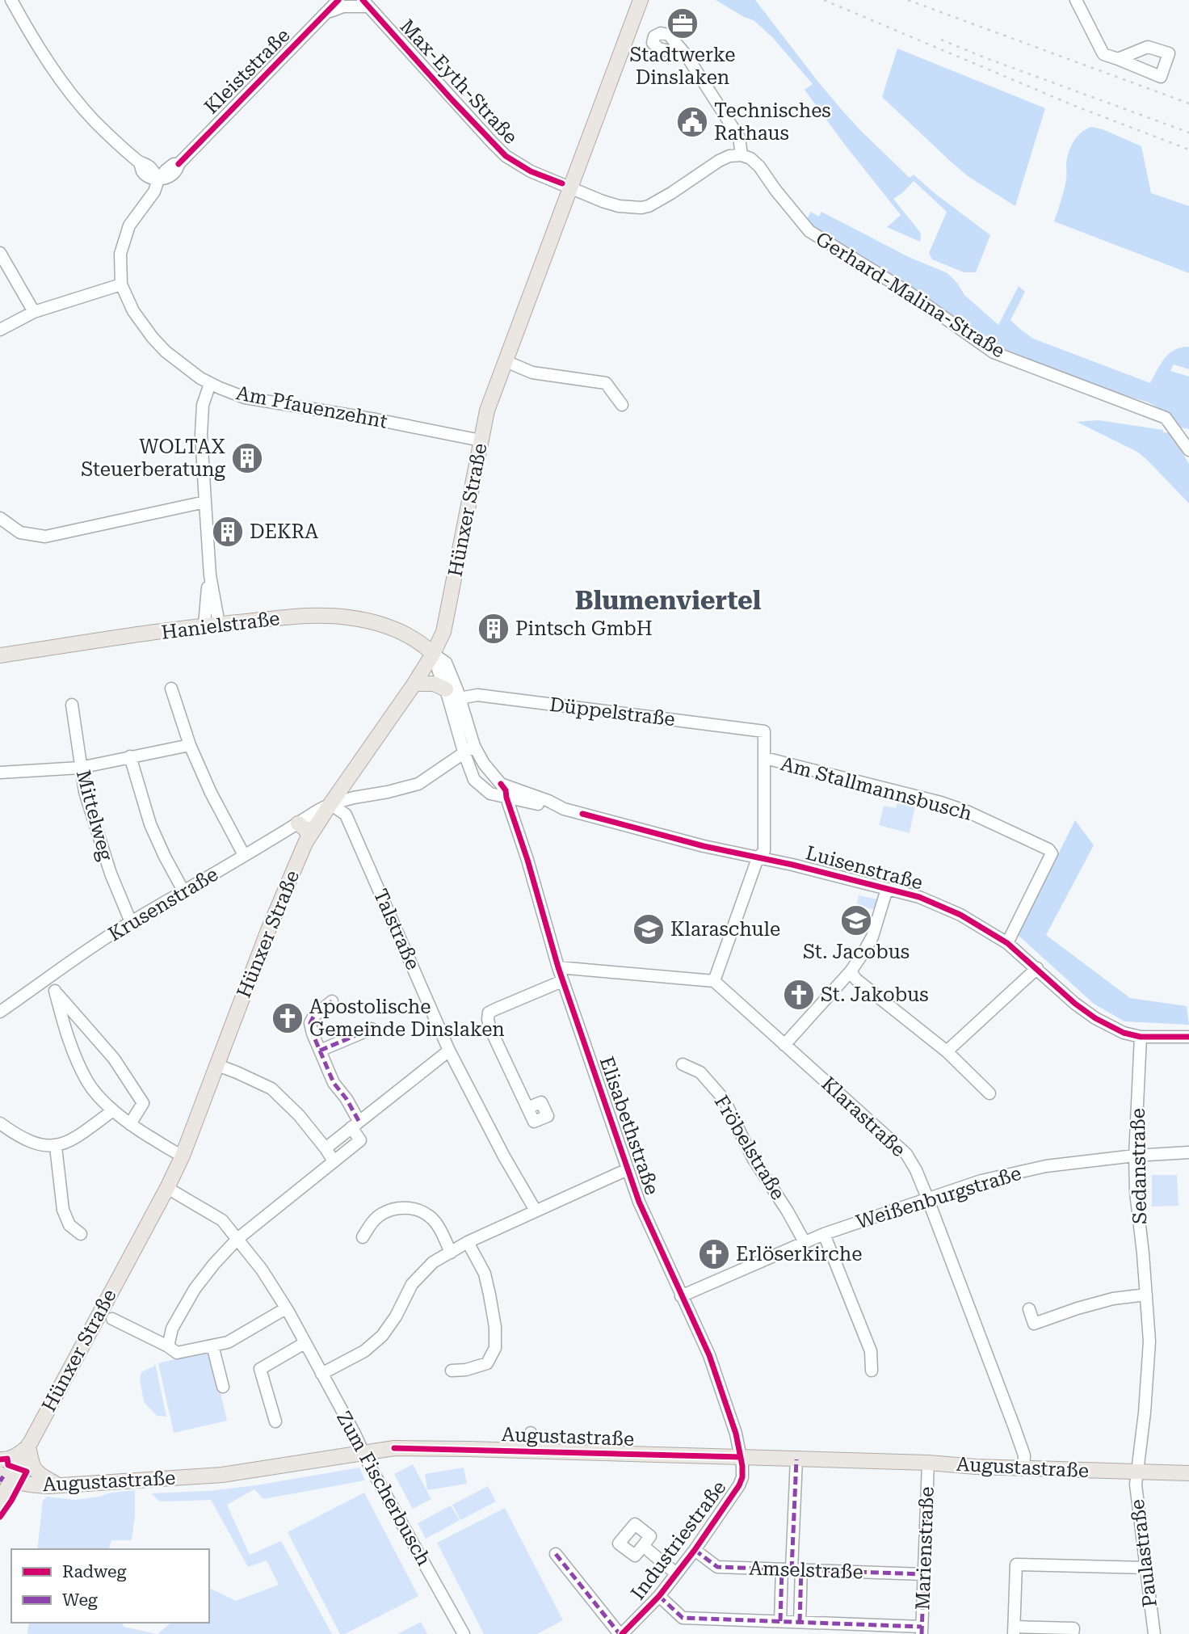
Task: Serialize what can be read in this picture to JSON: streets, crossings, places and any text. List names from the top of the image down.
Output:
{
  "streets": {
    "main road": ["Hünxer Straße", "Hanielstraße", "Augustastraße"],
    "street": [
      "Kleiststraße",
      "Max-Eyth-Straße",
      "Gerhard-Malina-Straße",
      "Am Pfauenzehnt",
      "Düppelstraße",
      "Am Stallmannsbusch",
      "Mittelweg",
      "Luisenstraße",
      "Krusenstraße",
      "Talstraße",
      "Klarastraße",
      "Elisabethstraße",
      "Fröbelstraße",
      "Sedanstraße",
      "Weißenburgstraße",
      "Zum Fischerbusch",
      "Industriestraße",
      "Marienstraße",
      "Paulastraße",
      "Amselstraße"
    ]
  },
  "crossings": [
    ["Kleiststraße", "Max-Eyth-Straße"],
    ["Kleiststraße", "Am Pfauenzehnt"],
    ["Max-Eyth-Straße", "Hünxer Straße"],
    ["Am Pfauenzehnt", "Hünxer Straße"],
    ["Hünxer Straße", "Hanielstraße"],
    ["Hünxer Straße", "Luisenstraße"],
    ["Hünxer Straße", "Krusenstraße"],
    ["Hünxer Straße", "Augustastraße"],
    ["Hünxer Straße", "Zum Fischerbusch"],
    ["Hanielstraße", "Luisenstraße"],
    ["Düppelstraße", "Am Stallmannsbusch"],
    ["Düppelstraße", "Luisenstraße"],
    ["Am Stallmannsbusch", "Luisenstraße"],
    ["Mittelweg", "Krusenstraße"],
    ["Luisenstraße", "Elisabethstraße"],
    ["Luisenstraße", "Sedanstraße"],
    ["Klarastraße", "Weißenburgstraße"],
    ["Klarastraße", "Augustastraße"],
    ["Elisabethstraße", "Weißenburgstraße"],
    ["Elisabethstraße", "Augustastraße"],
    ["Elisabethstraße", "Industriestraße"],
    ["Fröbelstraße", "Weißenburgstraße"],
    ["Sedanstraße", "Weißenburgstraße"],
    ["Sedanstraße", "Augustastraße"],
    ["Sedanstraße", "Paulastraße"],
    ["Augustastraße", "Zum Fischerbusch"],
    ["Augustastraße", "Industriestraße"],
    ["Augustastraße", "Marienstraße"],
    ["Augustastraße", "Paulastraße"],
    ["Industriestraße", "Amselstraße"],
    ["Marienstraße", "Amselstraße"]
  ],
  "districts": ["Blumenviertel"],
  "places": {
    "office": ["Stadtwerke Dinslaken"],
    "public building": ["Technisches Rathaus"],
    "building": ["WOLTAX Steuerberatung", "DEKRA", "Pintsch GmbH"],
    "school or university": ["St. Jacobus", "Klaraschule"],
    "church": ["St. Jakobus", "Apostolische Gemeinde Dinslaken", "Erlöserkirche"]
  },
  "legend": ["Radweg", "Weg"]
}
